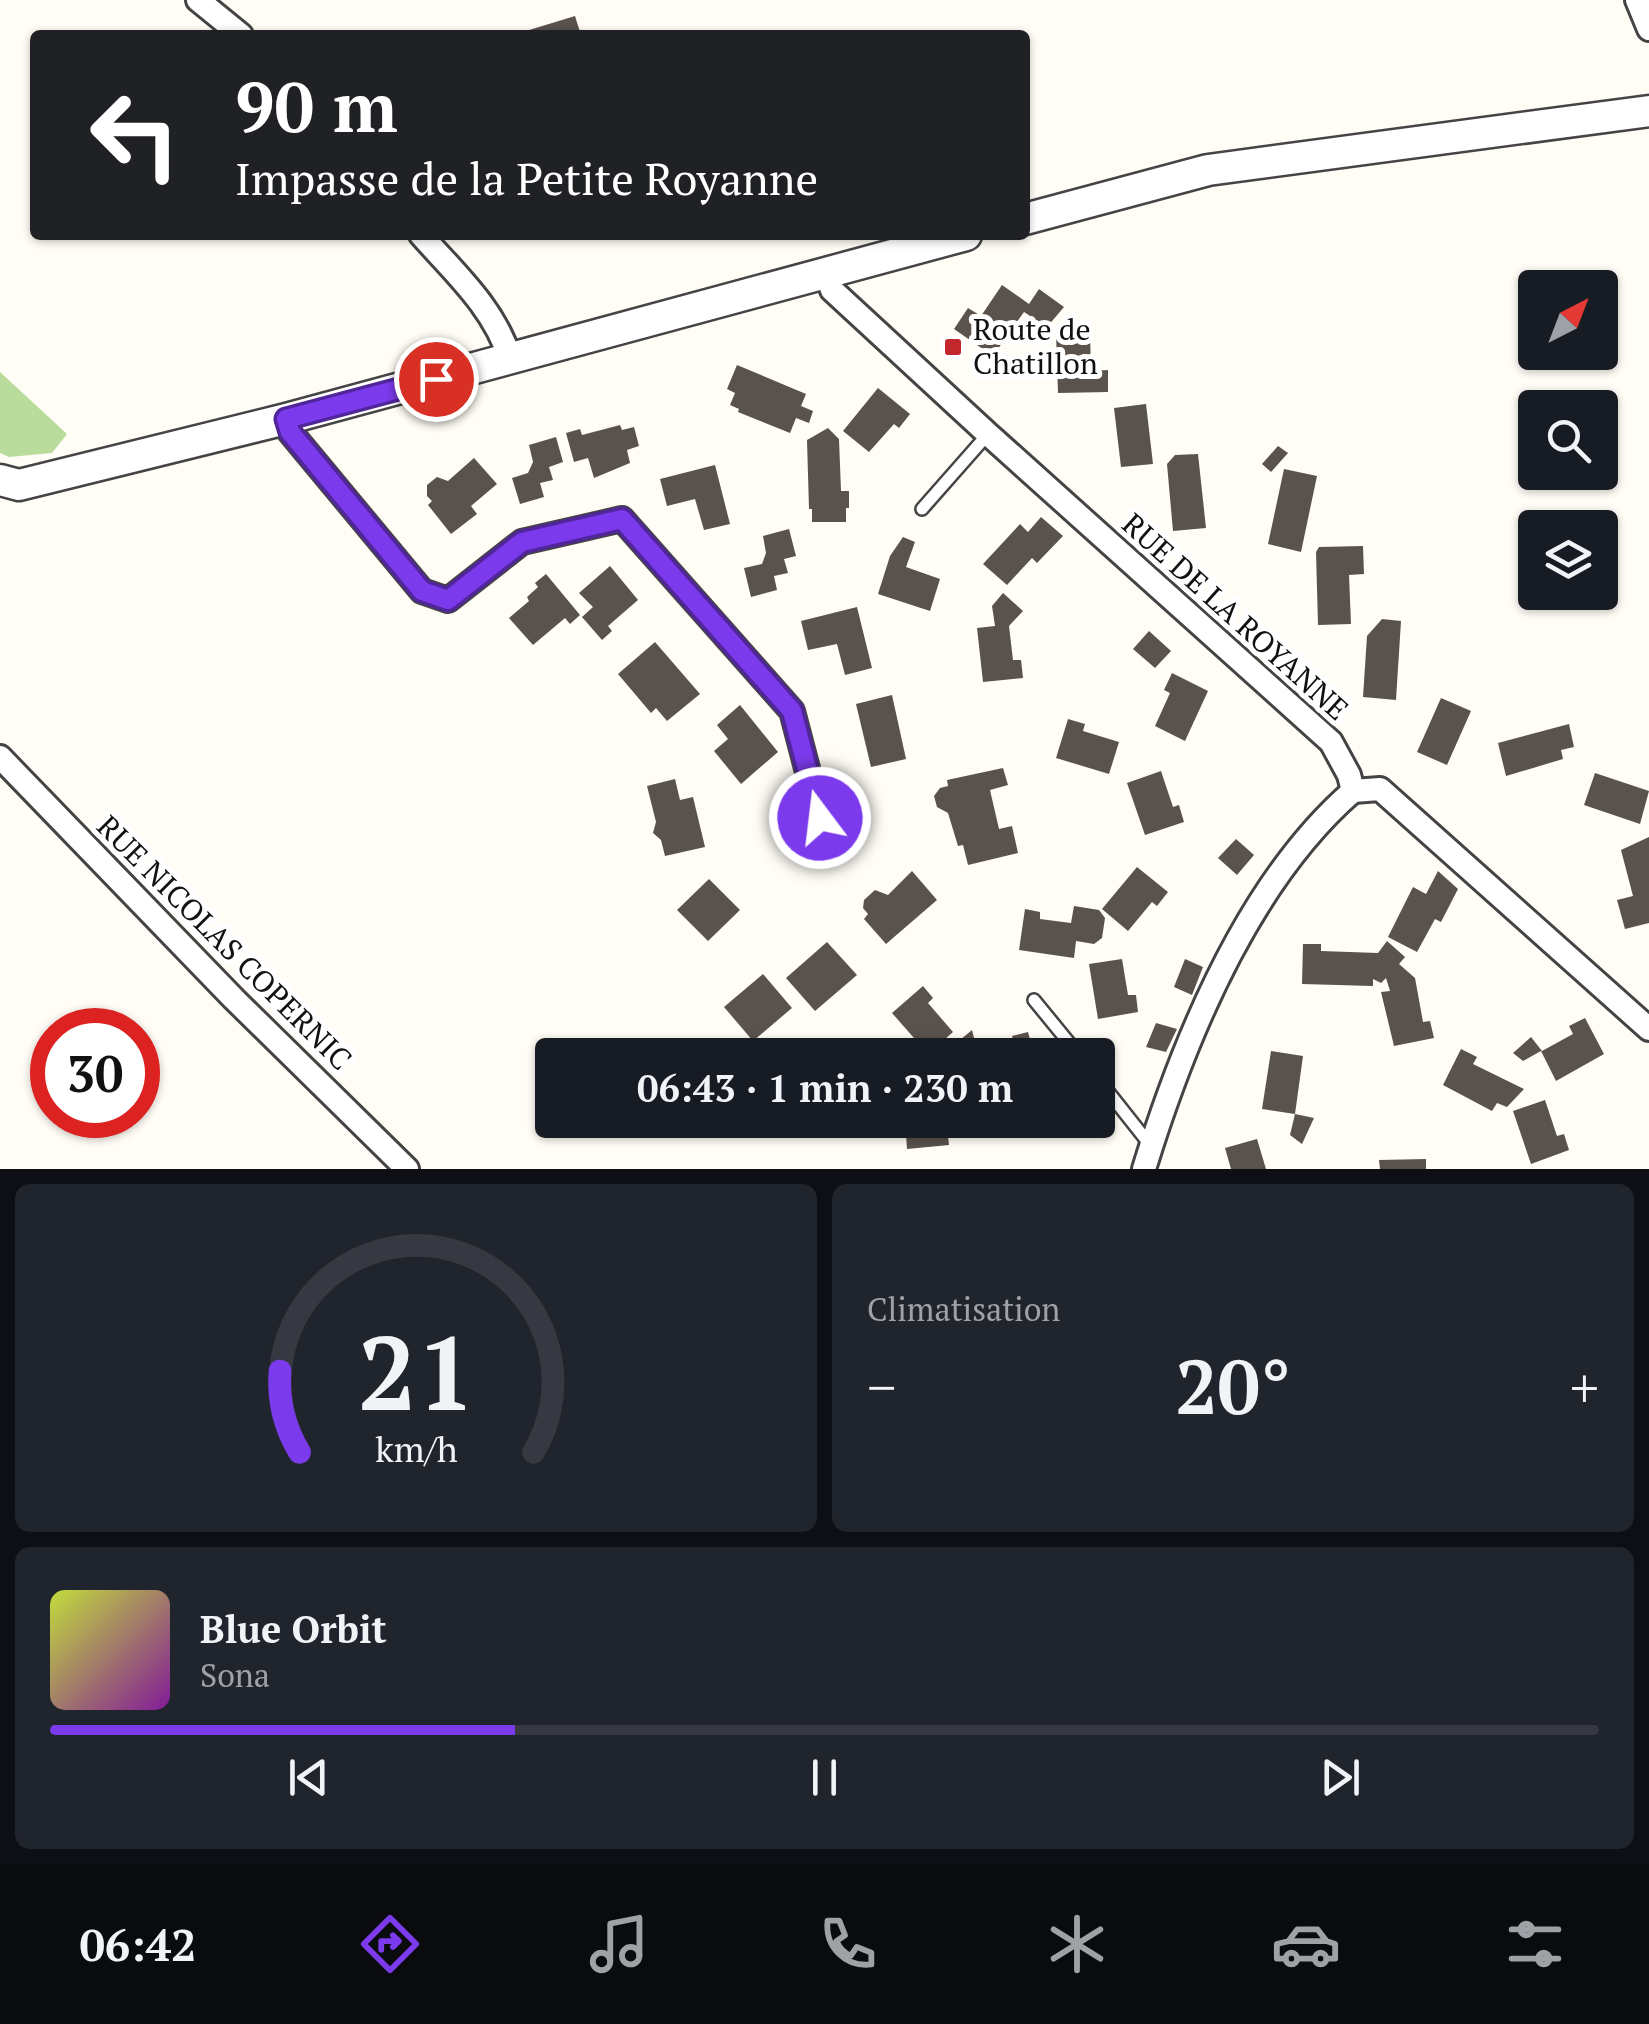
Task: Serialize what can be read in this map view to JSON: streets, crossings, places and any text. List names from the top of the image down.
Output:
{
  "streets": {
    "street": ["RUE DE LA ROYANNE", "RUE NICOLAS COPERNIC"]
  },
  "places": {
    "transit": ["Route de Chatillon"]
  },
  "north": "top right",
  "page": {
    "turn": ["90 m", "Impasse de la Petite Royanne"],
    "limit": "30",
    "trip": "06:43 · 1 min · 230 m",
    "tile": "Climatisation",
    "heat": ["−", "20°", "+"],
    "song": ["Blue Orbit", "Sona"],
    "tabs": "06:42",
    "gauge": ["21", "km/h"]
  }
}
